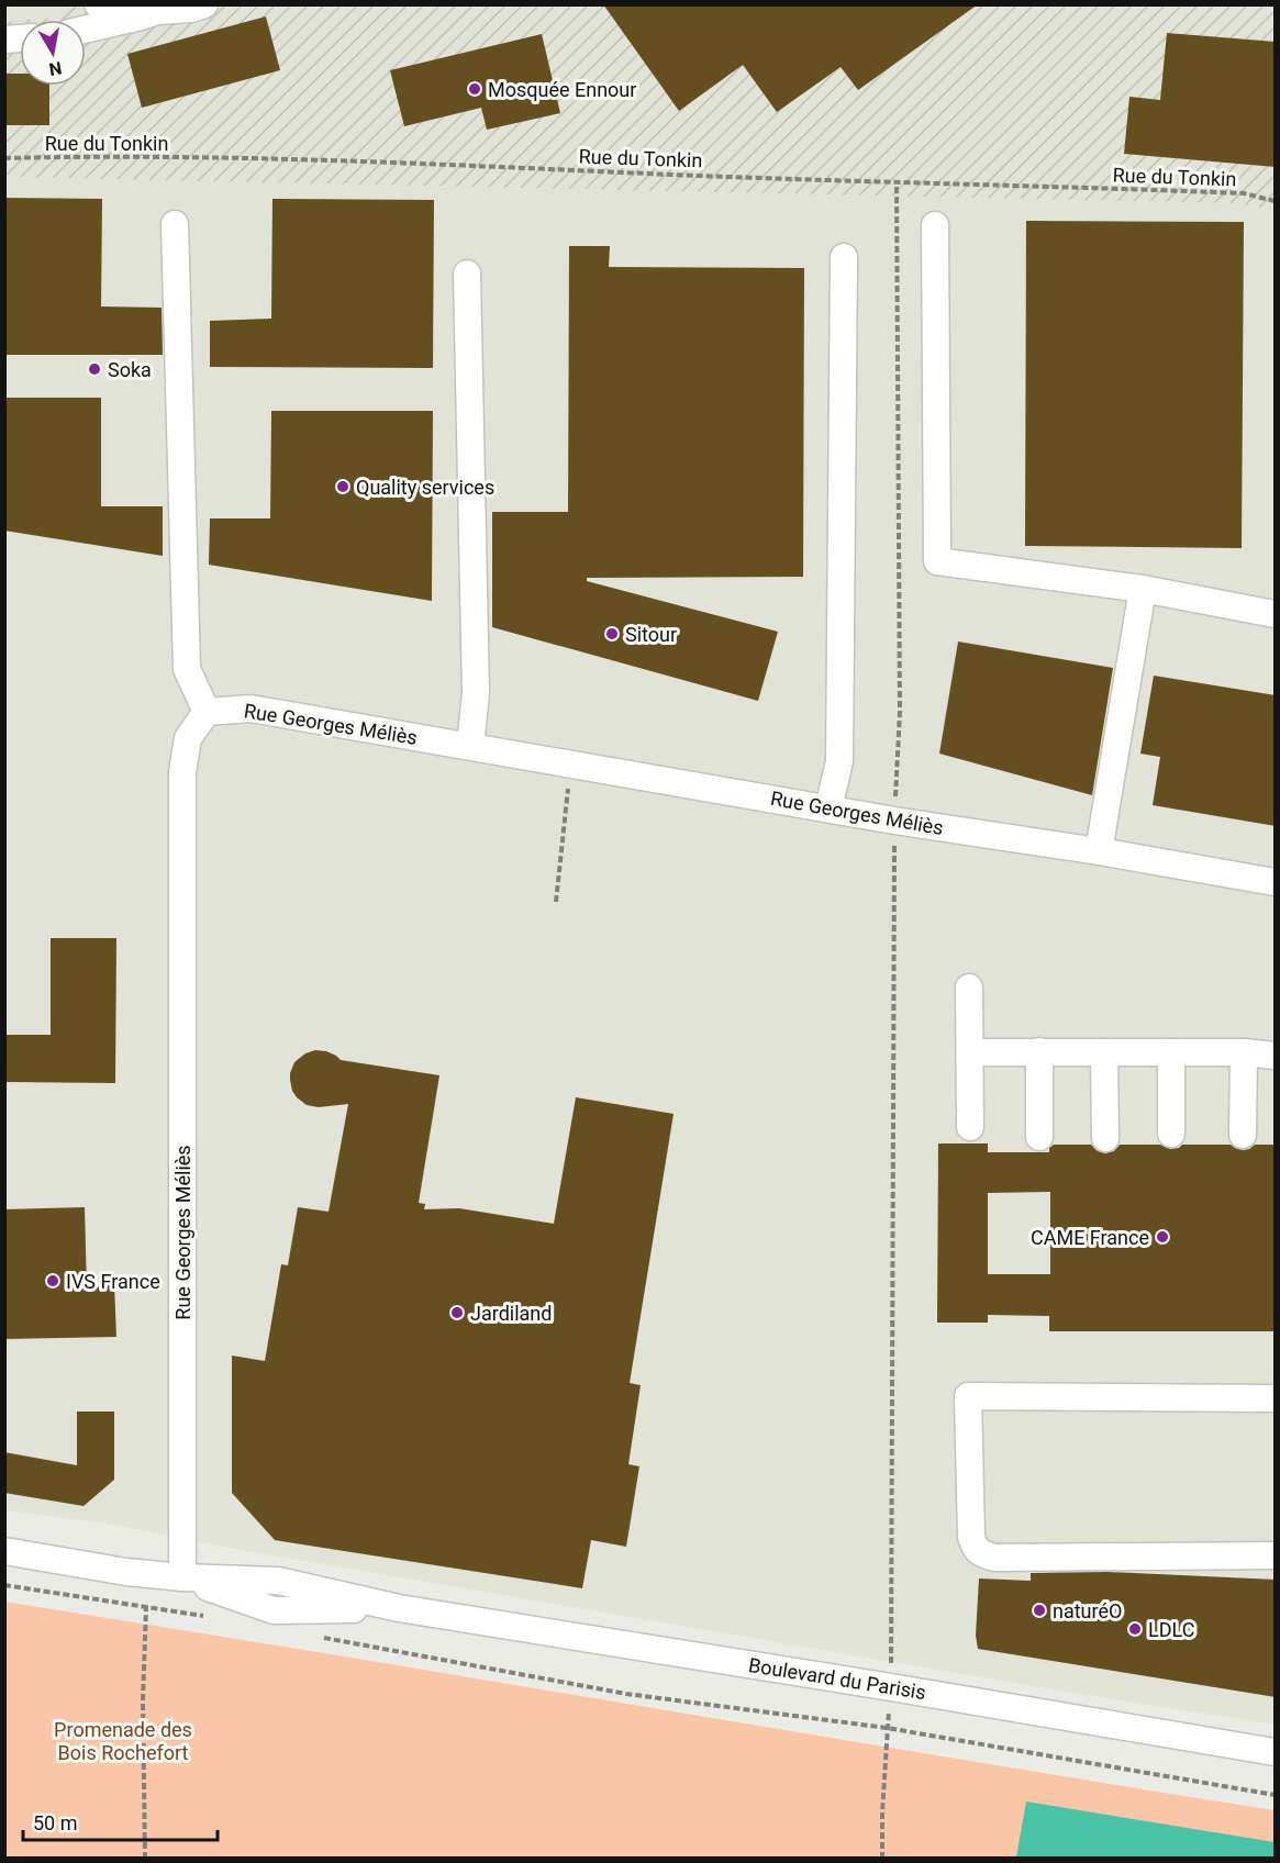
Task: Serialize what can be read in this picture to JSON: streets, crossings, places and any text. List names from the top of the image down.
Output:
{
  "streets": {
    "street": ["Rue Georges Méliès", "Boulevard du Parisis"],
    "path": ["Rue du Tonkin"]
  },
  "crossings": [
    ["Rue Georges Méliès", "Boulevard du Parisis"]
  ],
  "parks": ["Promenade des Bois Rochefort"],
  "places": [
    "Mosquée Ennour",
    "Soka",
    "Quality services",
    "Sitour",
    "CAME France",
    "IVS France",
    "Jardiland",
    "naturéO",
    "LDLC"
  ],
  "scale_bar": "50 m",
  "north": "bottom"
}
